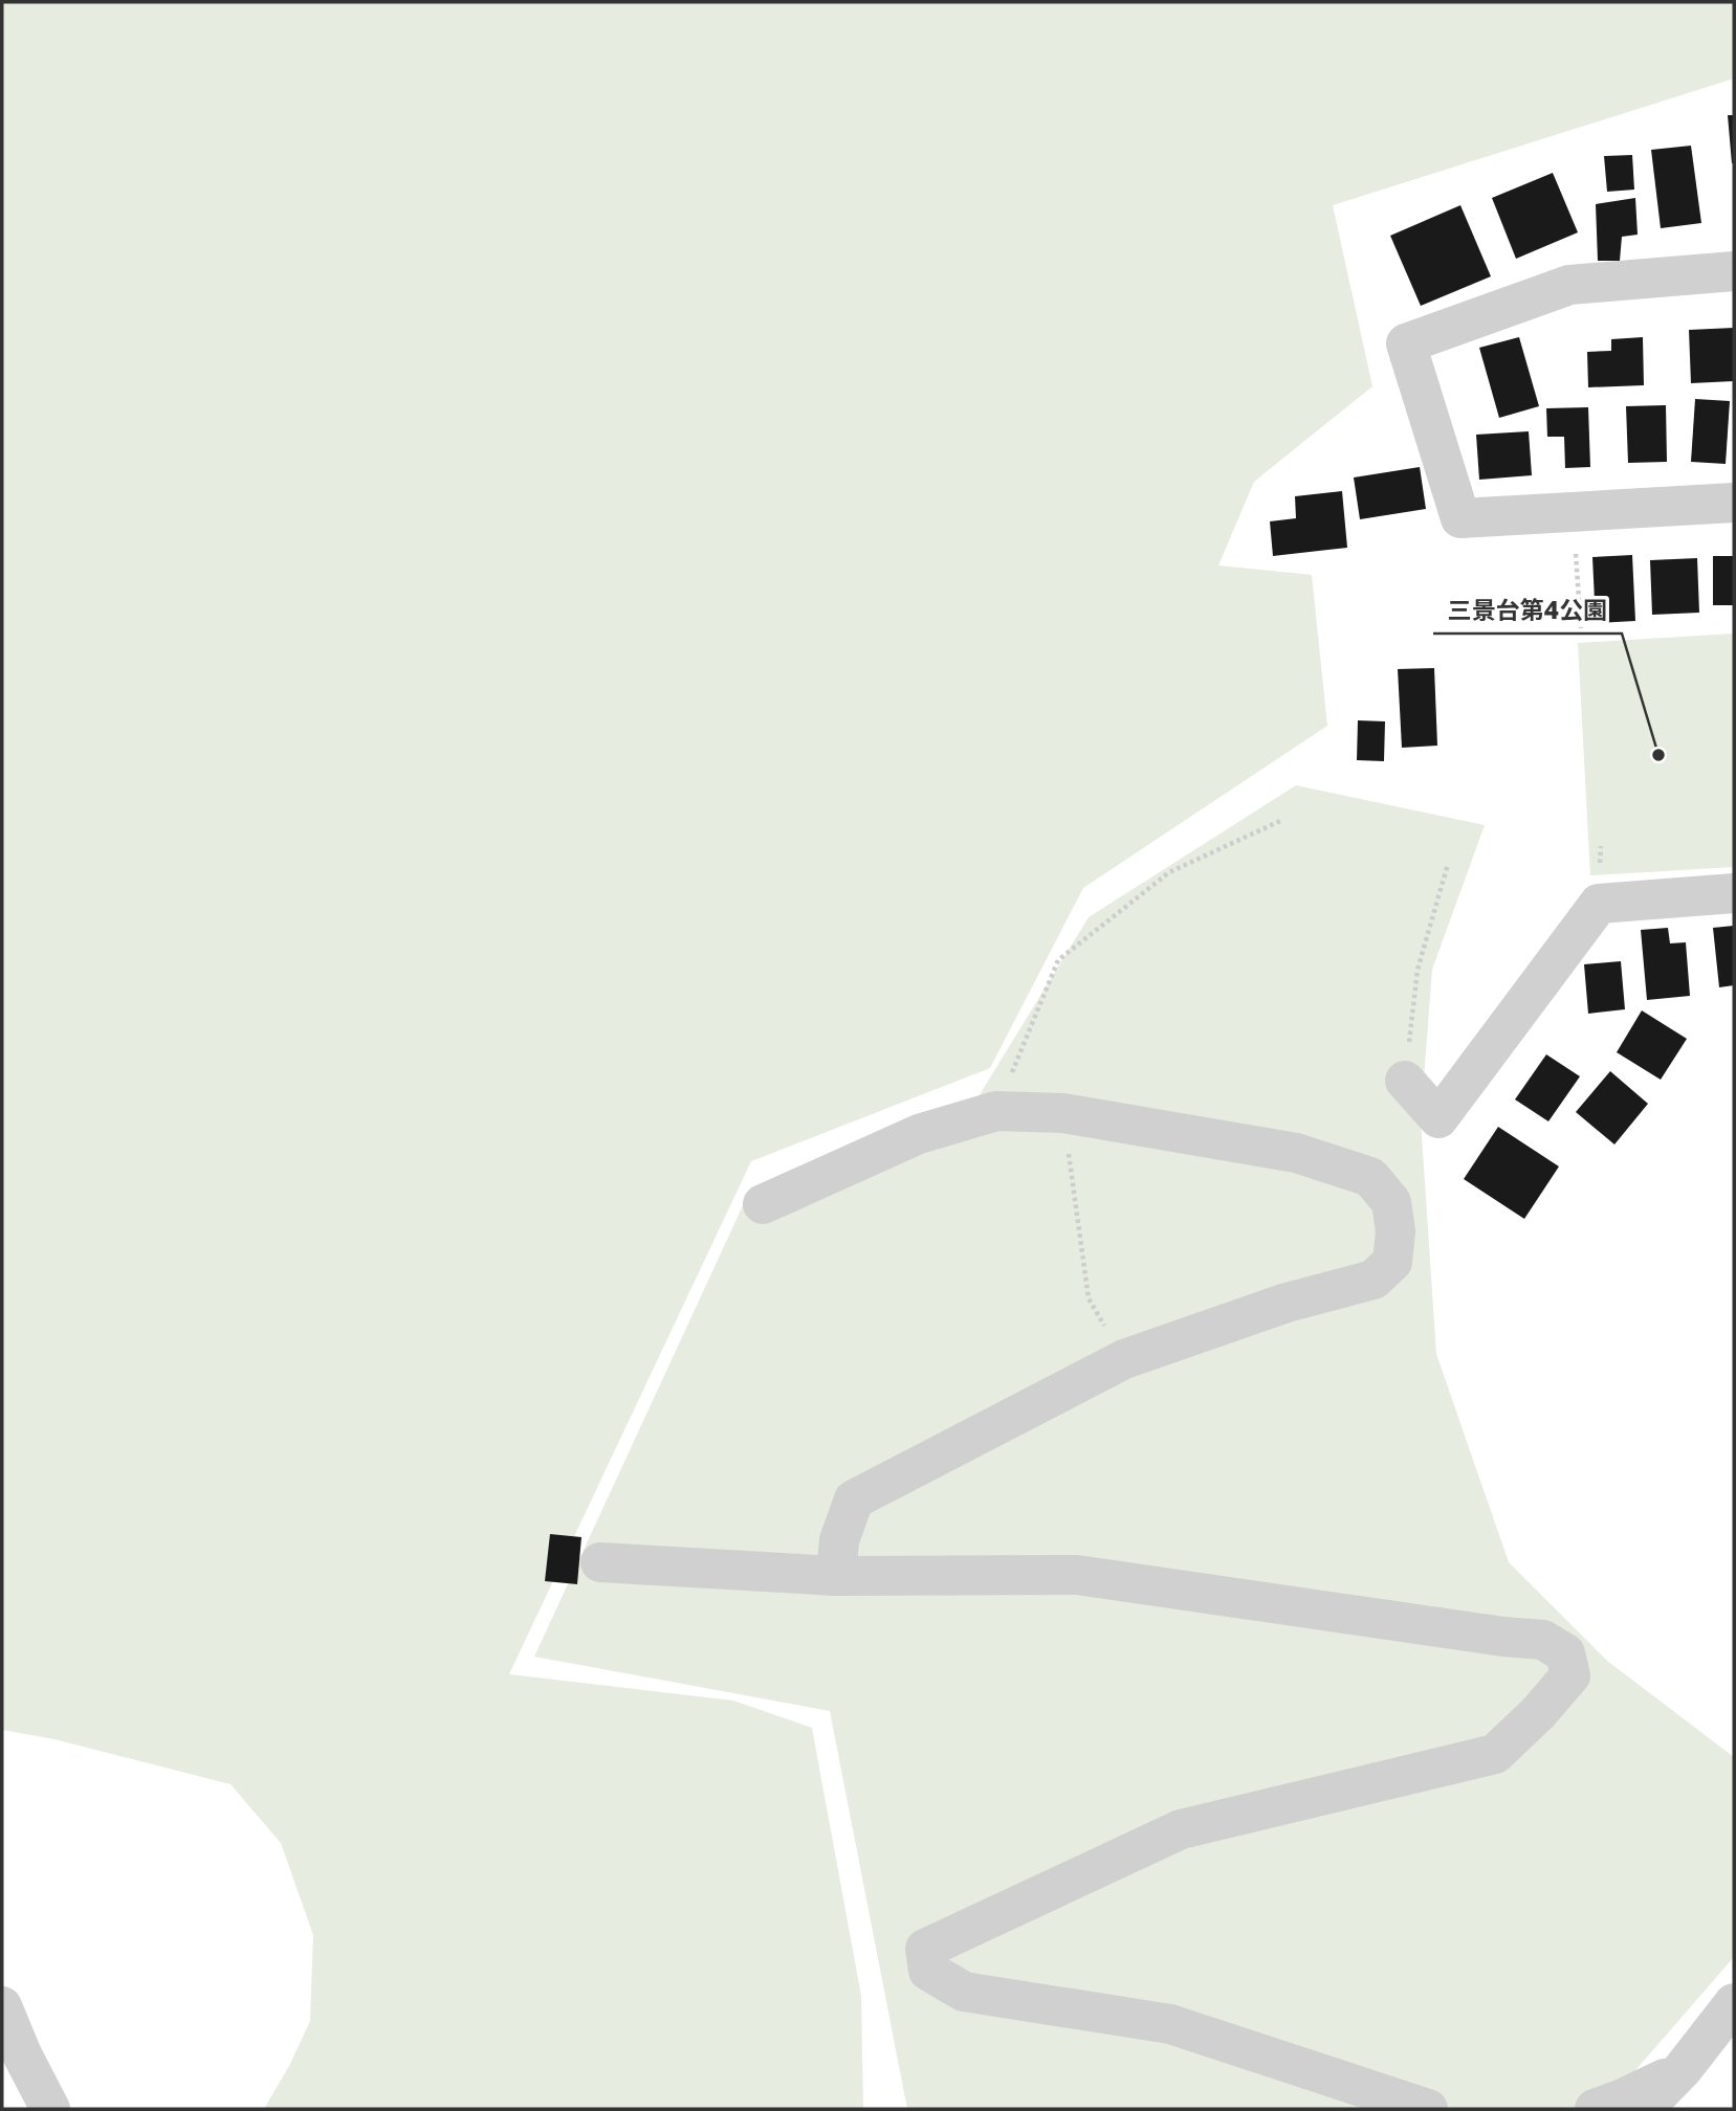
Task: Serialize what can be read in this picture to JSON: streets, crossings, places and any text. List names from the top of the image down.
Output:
{
  "places": ["三景台第4公園"]
}
